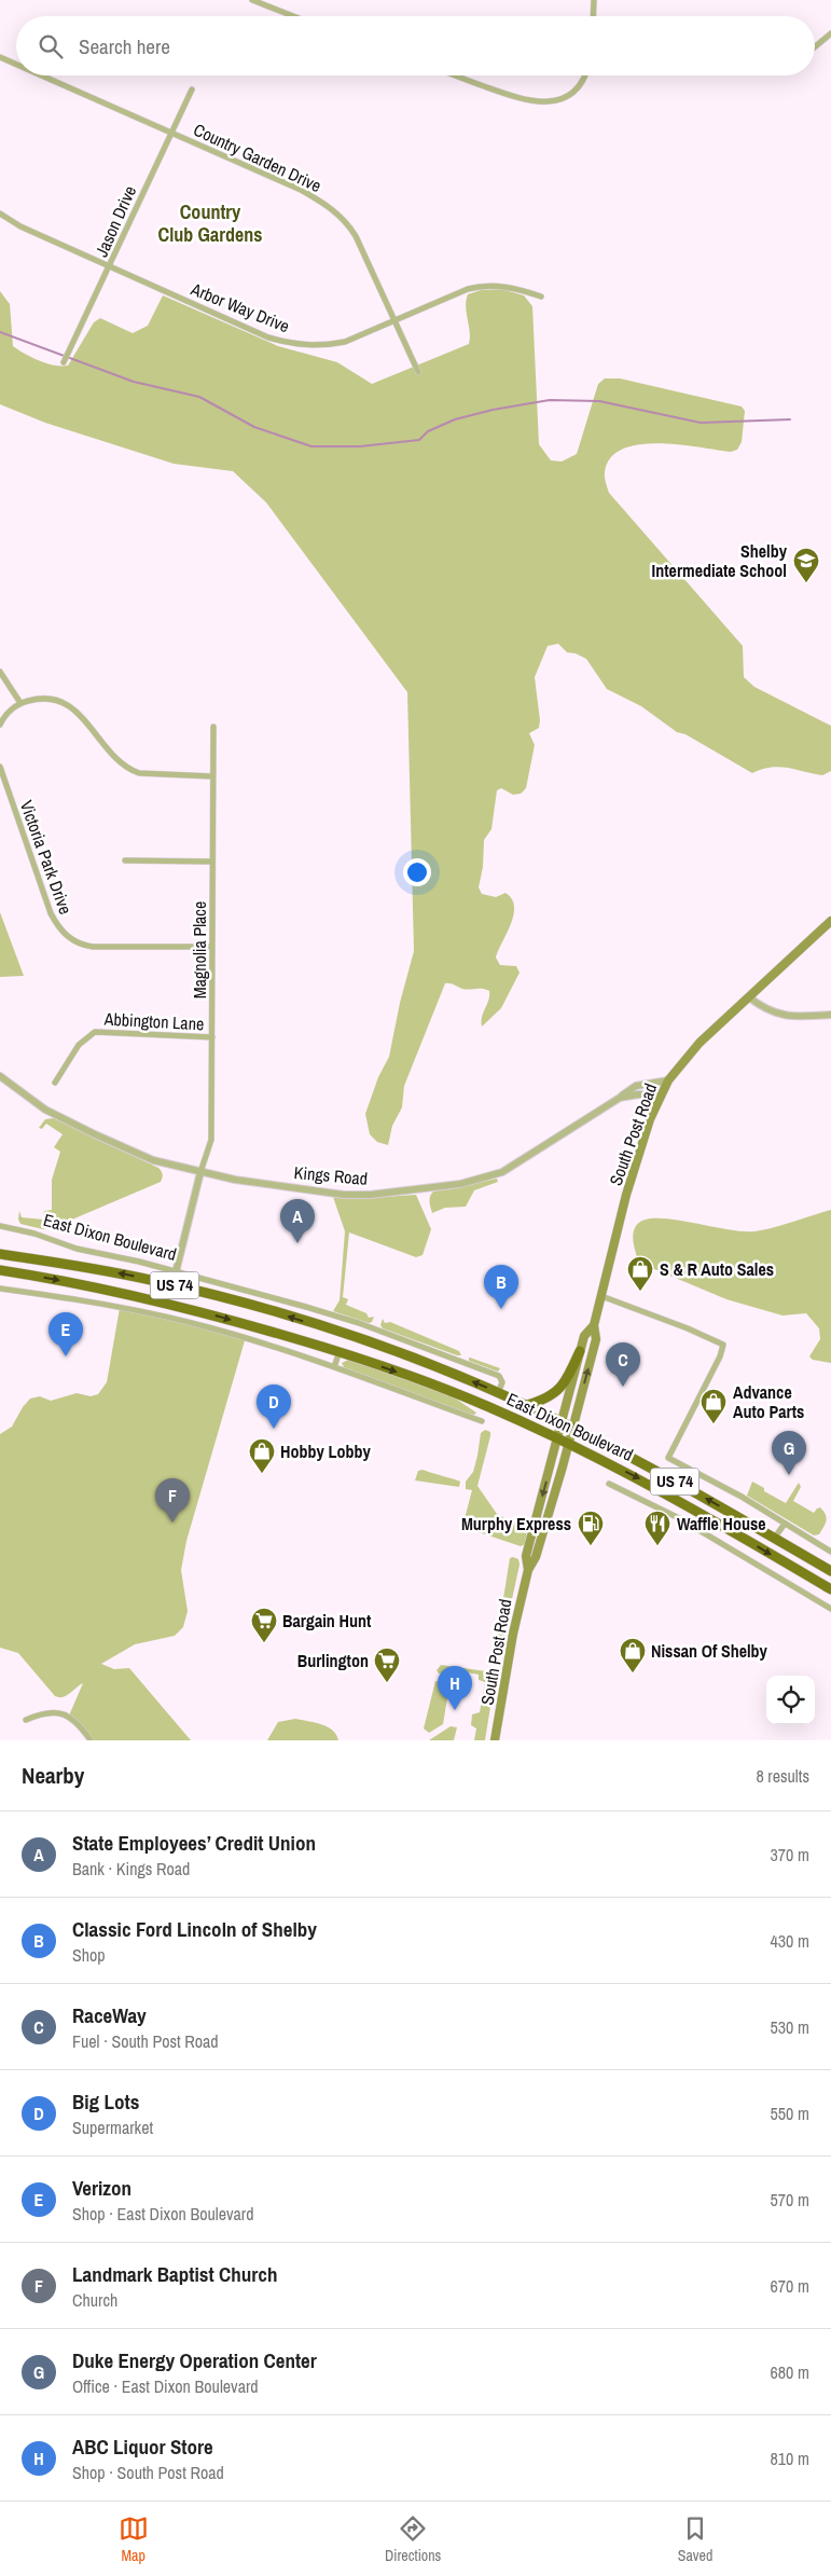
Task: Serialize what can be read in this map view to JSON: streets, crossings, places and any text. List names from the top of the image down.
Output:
{
  "streets": {
    "highway": ["East Dixon Boulevard", "US 74"],
    "main road": ["South Post Road"],
    "street": [
      "Country Garden Drive",
      "Jason Drive",
      "Arbor Way Drive",
      "Victoria Park Drive",
      "Magnolia Place",
      "Abbington Lane",
      "Kings Road"
    ]
  },
  "crossings": [
    ["Country Garden Drive", "Jason Drive"],
    ["Country Garden Drive", "Arbor Way Drive"],
    ["Jason Drive", "Arbor Way Drive"],
    ["Victoria Park Drive", "Magnolia Place"],
    ["Magnolia Place", "Abbington Lane"],
    ["Magnolia Place", "Kings Road"],
    ["South Post Road", "Kings Road"],
    ["South Post Road", "East Dixon Boulevard"]
  ],
  "districts": ["Country Club Gardens"],
  "places": {
    "school or university": ["Shelby Intermediate School"],
    "shop": [
      "S & R Auto Sales",
      "Advance Auto Parts",
      "Hobby Lobby",
      "Nissan Of Shelby"
    ],
    "fuel station": ["Murphy Express"],
    "restaurant": ["Waffle House"],
    "supermarket": ["Bargain Hunt", "Burlington"]
  },
  "page": {
    "search": "Search here",
    "pins": [
      "A",
      "B",
      "E",
      "C",
      "D",
      "G",
      "F",
      "H"
    ],
    "heading": ["Nearby", "8 results"],
    "list": [
      {
        "mark": "A",
        "name": "State Employees’ Credit Union",
        "note": "Bank · Kings Road",
        "value": "370 m"
      },
      {
        "mark": "B",
        "name": "Classic Ford Lincoln of Shelby",
        "note": "Shop",
        "value": "430 m"
      },
      {
        "mark": "C",
        "name": "RaceWay",
        "note": "Fuel · South Post Road",
        "value": "530 m"
      },
      {
        "mark": "D",
        "name": "Big Lots",
        "note": "Supermarket",
        "value": "550 m"
      },
      {
        "mark": "E",
        "name": "Verizon",
        "note": "Shop · East Dixon Boulevard",
        "value": "570 m"
      },
      {
        "mark": "F",
        "name": "Landmark Baptist Church",
        "note": "Church",
        "value": "670 m"
      },
      {
        "mark": "G",
        "name": "Duke Energy Operation Center",
        "note": "Office · East Dixon Boulevard",
        "value": "680 m"
      },
      {
        "mark": "H",
        "name": "ABC Liquor Store",
        "note": "Shop · South Post Road",
        "value": "810 m"
      }
    ],
    "nav": ["Map", "Directions", "Saved"]
  }
}
